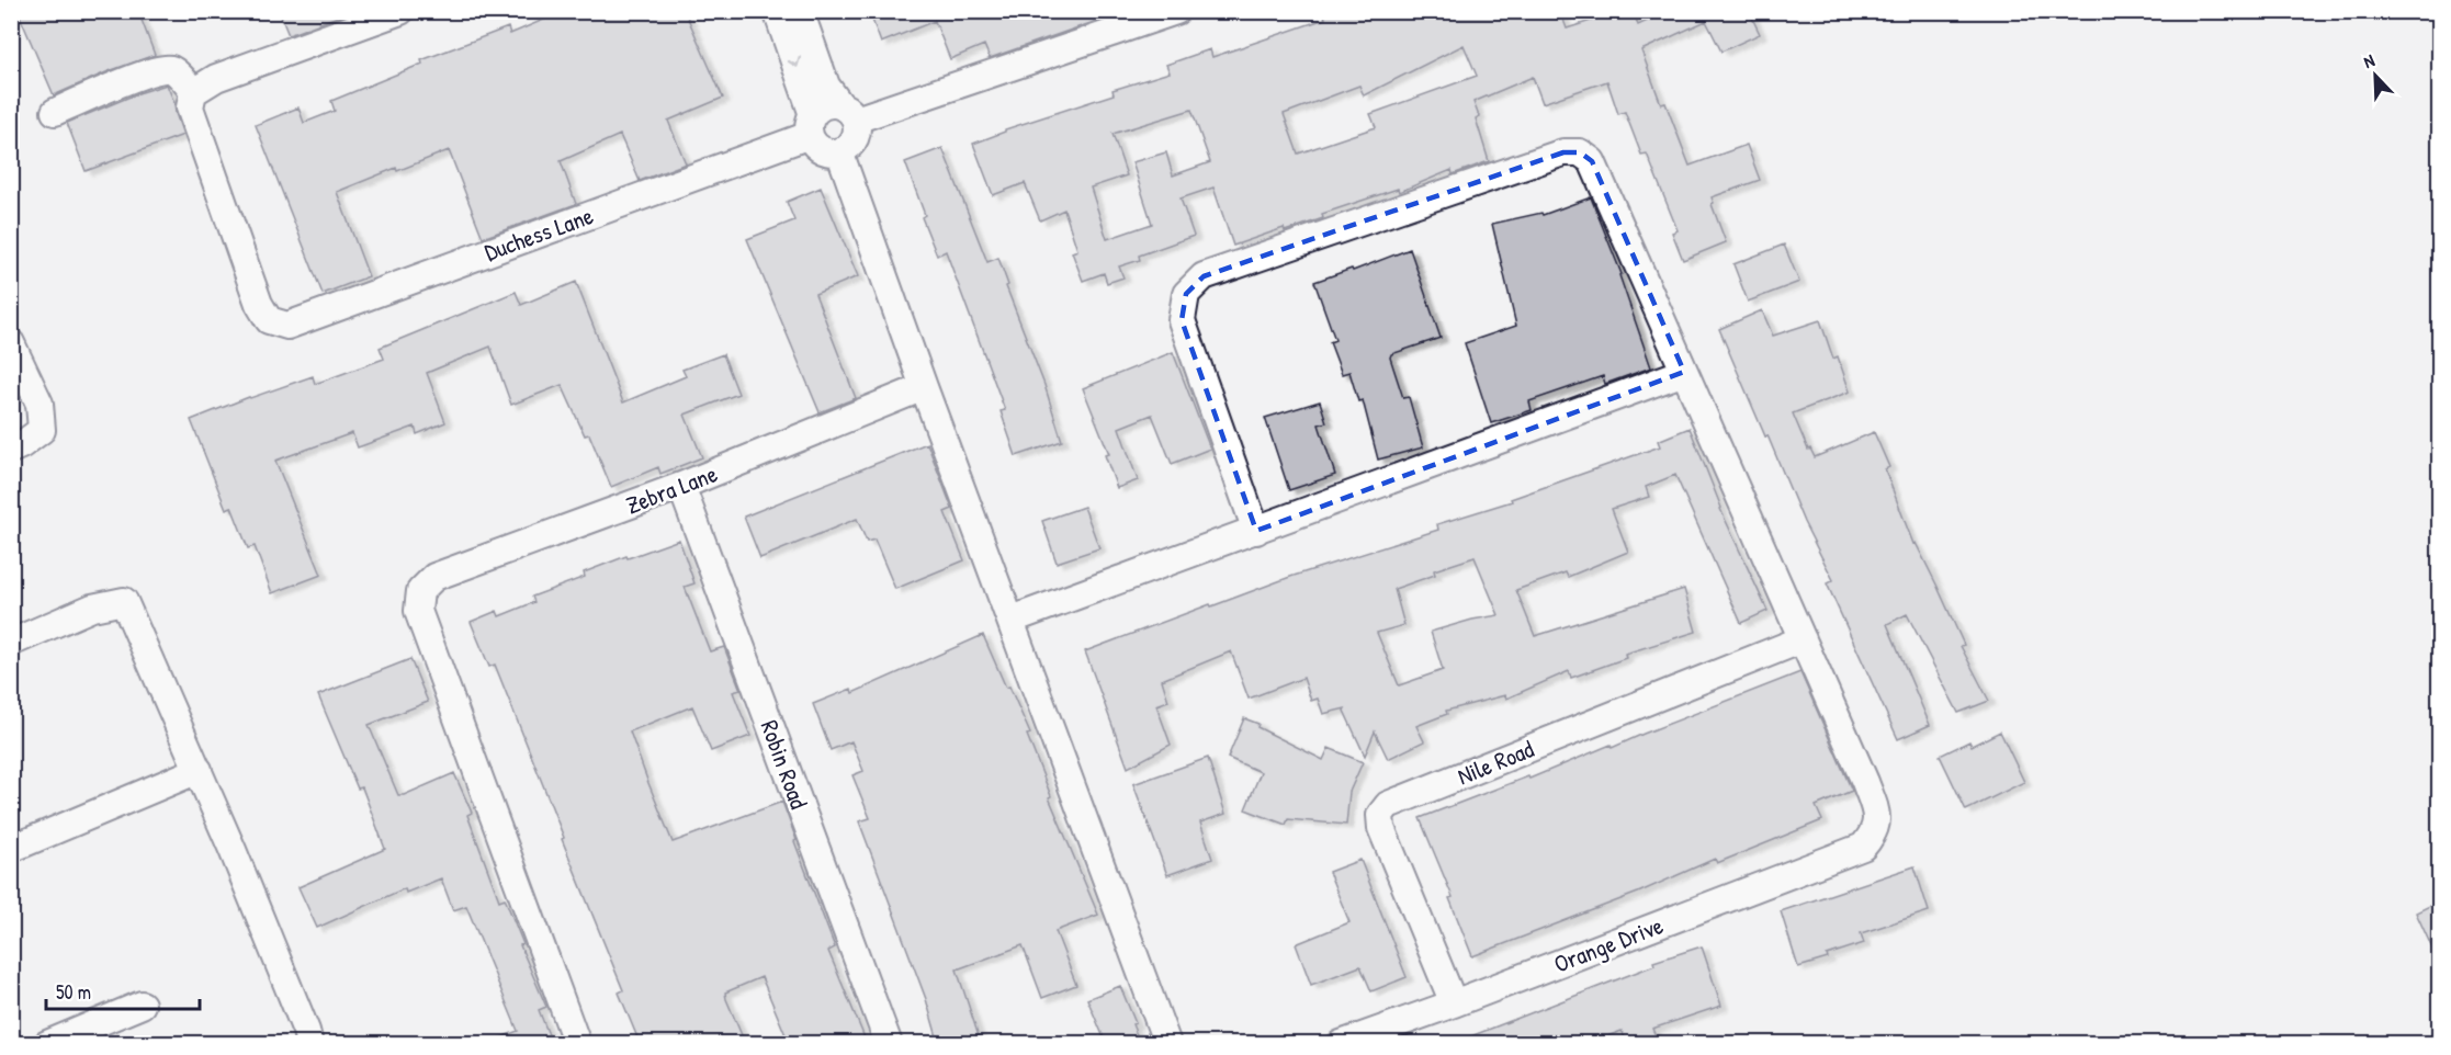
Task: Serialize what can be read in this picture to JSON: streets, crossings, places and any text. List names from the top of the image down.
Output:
{
  "streets": {
    "street": [
      "Duchess Lane",
      "Zebra Lane",
      "Nile Road",
      "Robin Road",
      "Orange Drive"
    ]
  },
  "crossings": [
    ["Zebra Lane", "Robin Road"],
    ["Nile Road", "Orange Drive"]
  ],
  "scale_bar": "50 m",
  "north": "top left"
}
